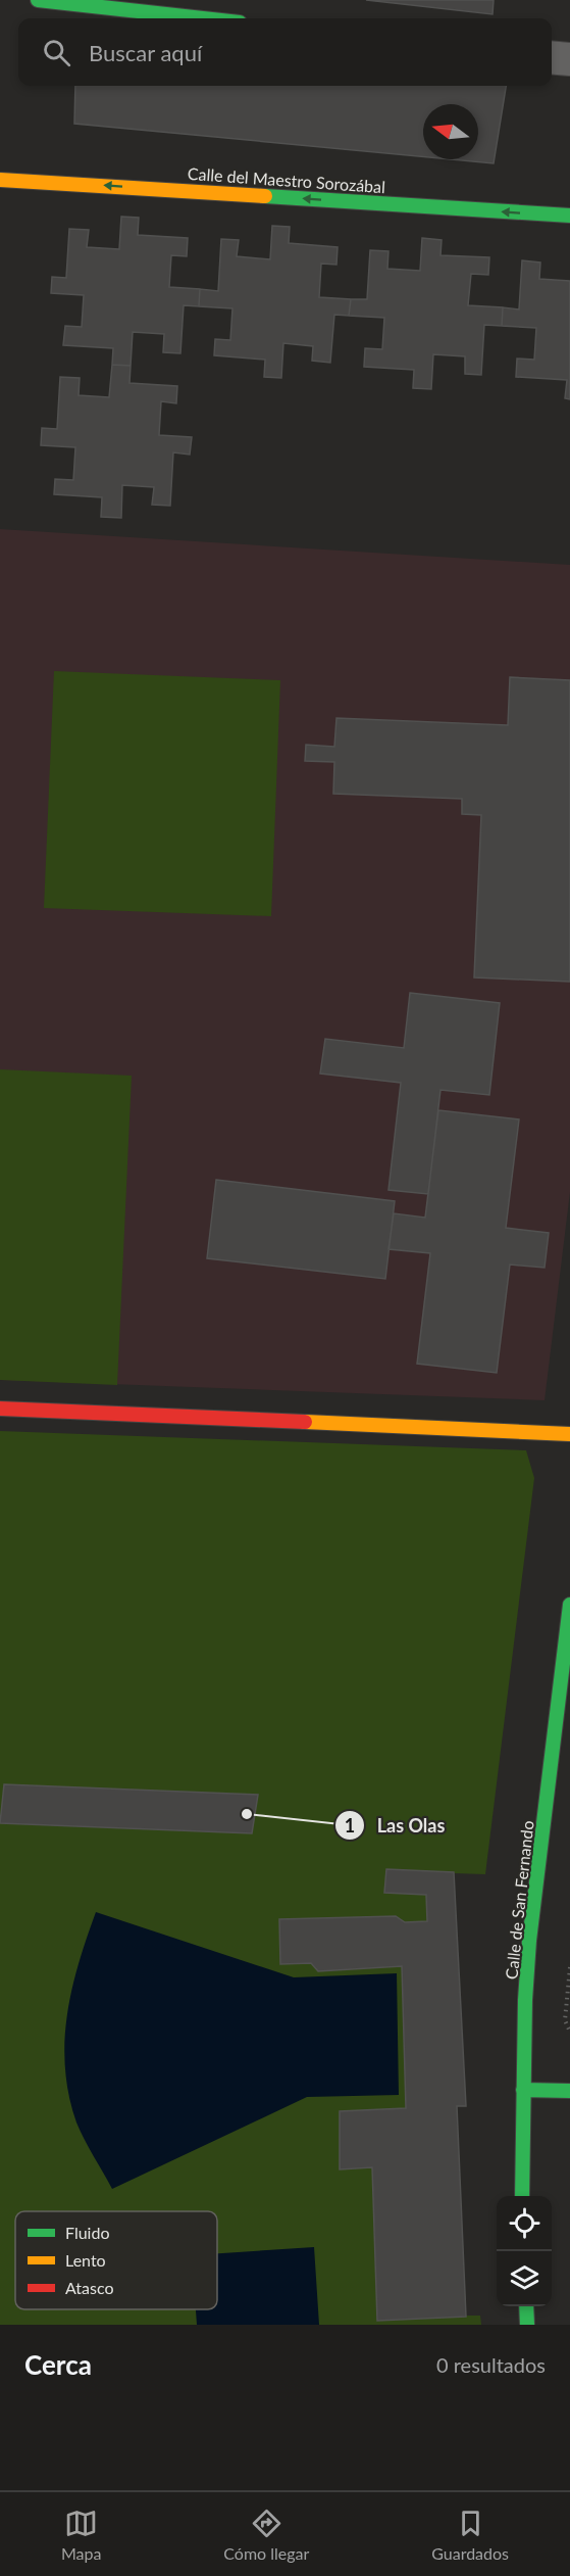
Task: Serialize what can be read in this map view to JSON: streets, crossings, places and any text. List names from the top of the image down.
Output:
{
  "streets": {
    "street": ["Calle del Maestro Sorozábal", "Calle de San Fernando"]
  },
  "one_way": ["Calle del Maestro Sorozábal"],
  "places": ["Las Olas"],
  "legend": ["Fluido", "Lento", "Atasco"],
  "north": "left",
  "page": {
    "search": "Buscar aquí",
    "heading": ["Cerca", "0 resultados"],
    "nav": ["Mapa", "Cómo llegar", "Guardados"]
  }
}
